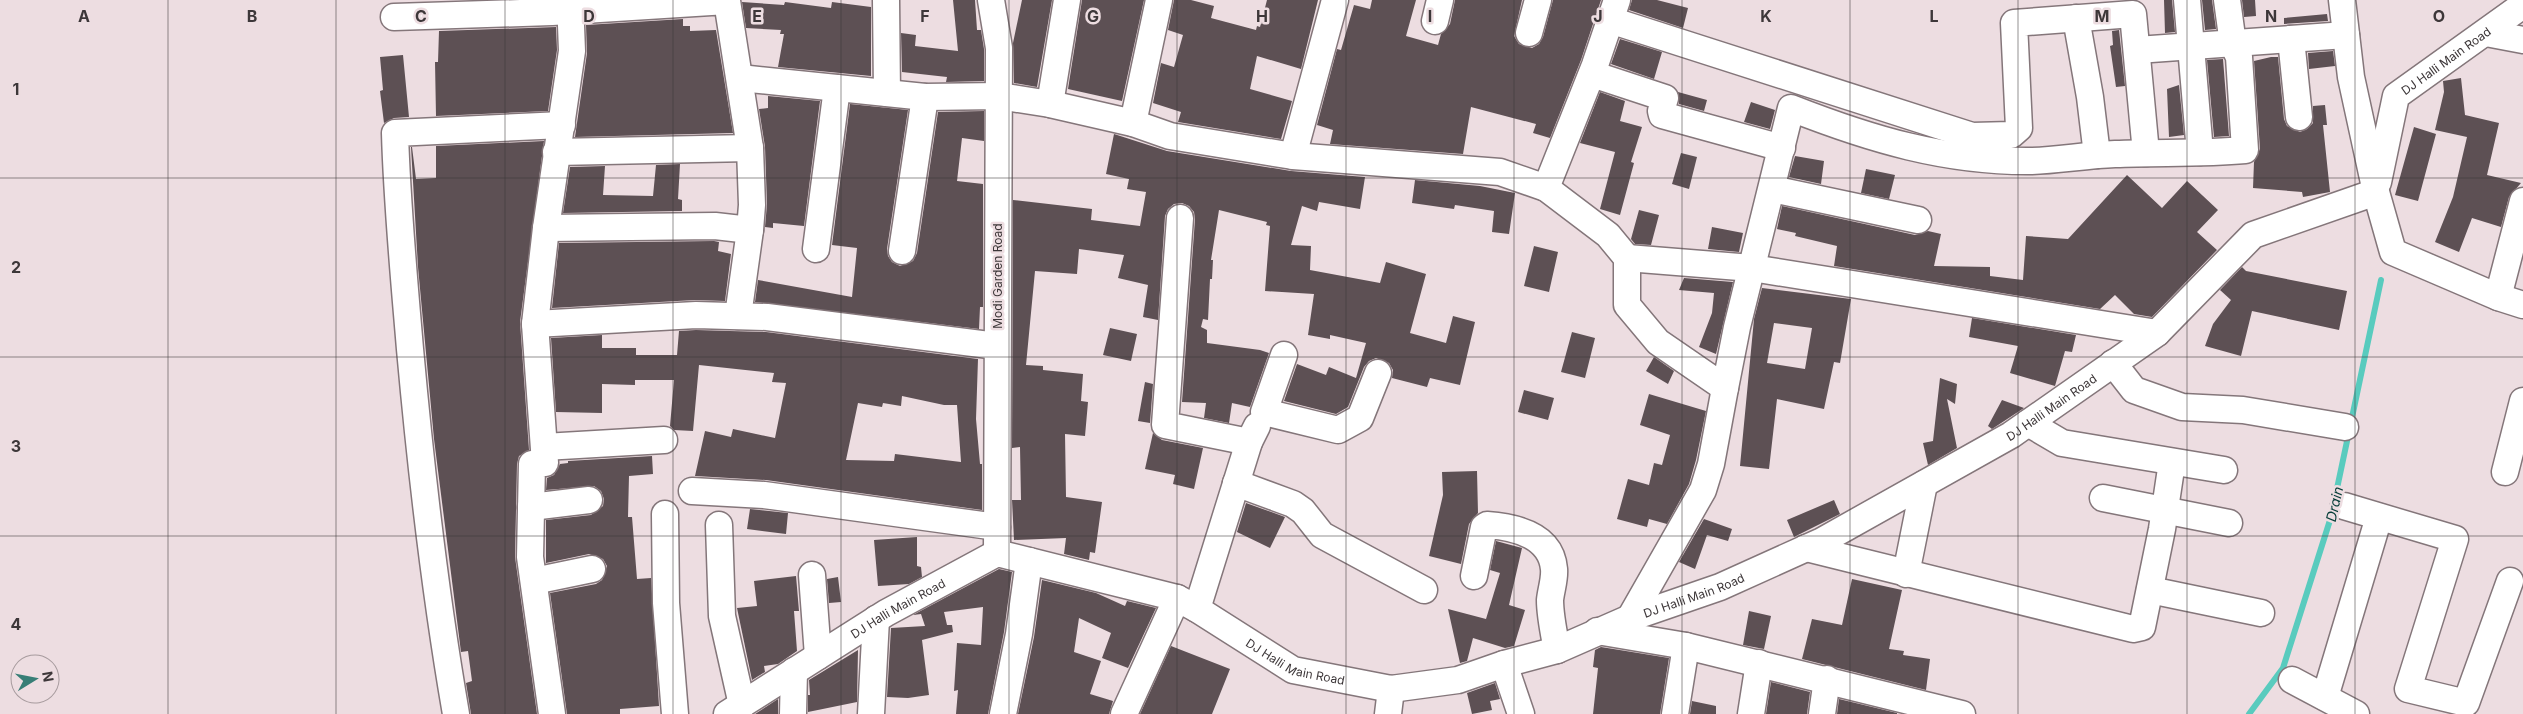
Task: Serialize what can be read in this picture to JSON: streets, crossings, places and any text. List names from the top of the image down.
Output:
{
  "streets": {
    "street": ["DJ Halli Main Road", "Modi Garden Road"]
  },
  "crossings": [
    ["DJ Halli Main Road", "Modi Garden Road"]
  ],
  "water": ["Drain"],
  "north": "right",
  "grid": {
    "columns": [
      "A",
      "B",
      "C",
      "D",
      "E",
      "F",
      "G",
      "H",
      "I",
      "J",
      "K",
      "L",
      "M",
      "N",
      "O"
    ],
    "rows": [
      "1",
      "2",
      "3",
      "4"
    ]
  }
}
